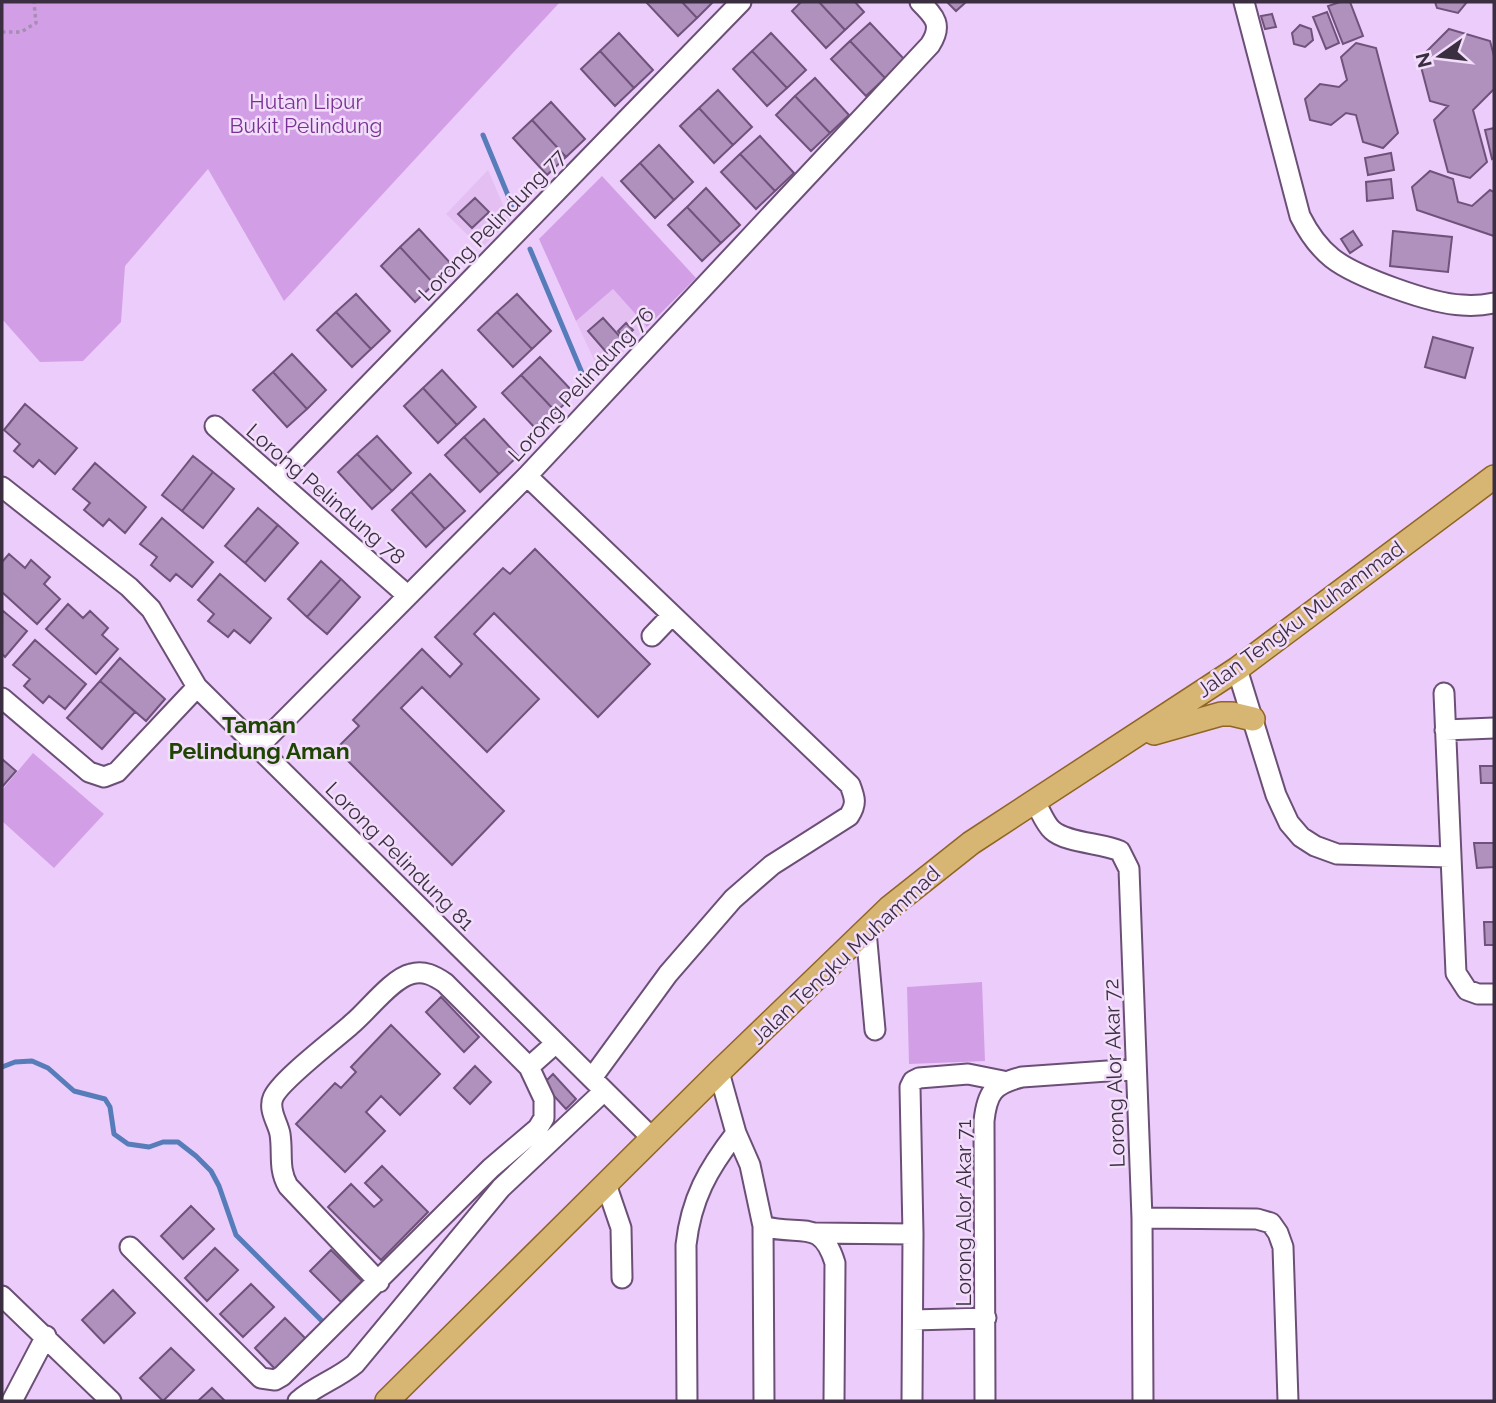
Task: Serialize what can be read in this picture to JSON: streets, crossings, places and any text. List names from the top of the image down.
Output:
{
  "streets": {
    "main road": ["Jalan Tengku Muhammad"],
    "street": [
      "Lorong Pelindung 77",
      "Lorong Pelindung 76",
      "Lorong Pelindung 78",
      "Lorong Pelindung 81",
      "Lorong Alor Akar 72",
      "Lorong Alor Akar 71"
    ]
  },
  "crossings": [
    ["Lorong Pelindung 77", "Lorong Pelindung 78"],
    ["Lorong Pelindung 76", "Lorong Pelindung 78"],
    ["Lorong Pelindung 76", "Lorong Pelindung 81"],
    ["Jalan Tengku Muhammad", "Lorong Pelindung 81"],
    ["Jalan Tengku Muhammad", "Lorong Alor Akar 72"]
  ],
  "districts": ["Taman Pelindung Aman"],
  "parks": ["Hutan Lipur Bukit Pelindung"],
  "north": "left"
}
